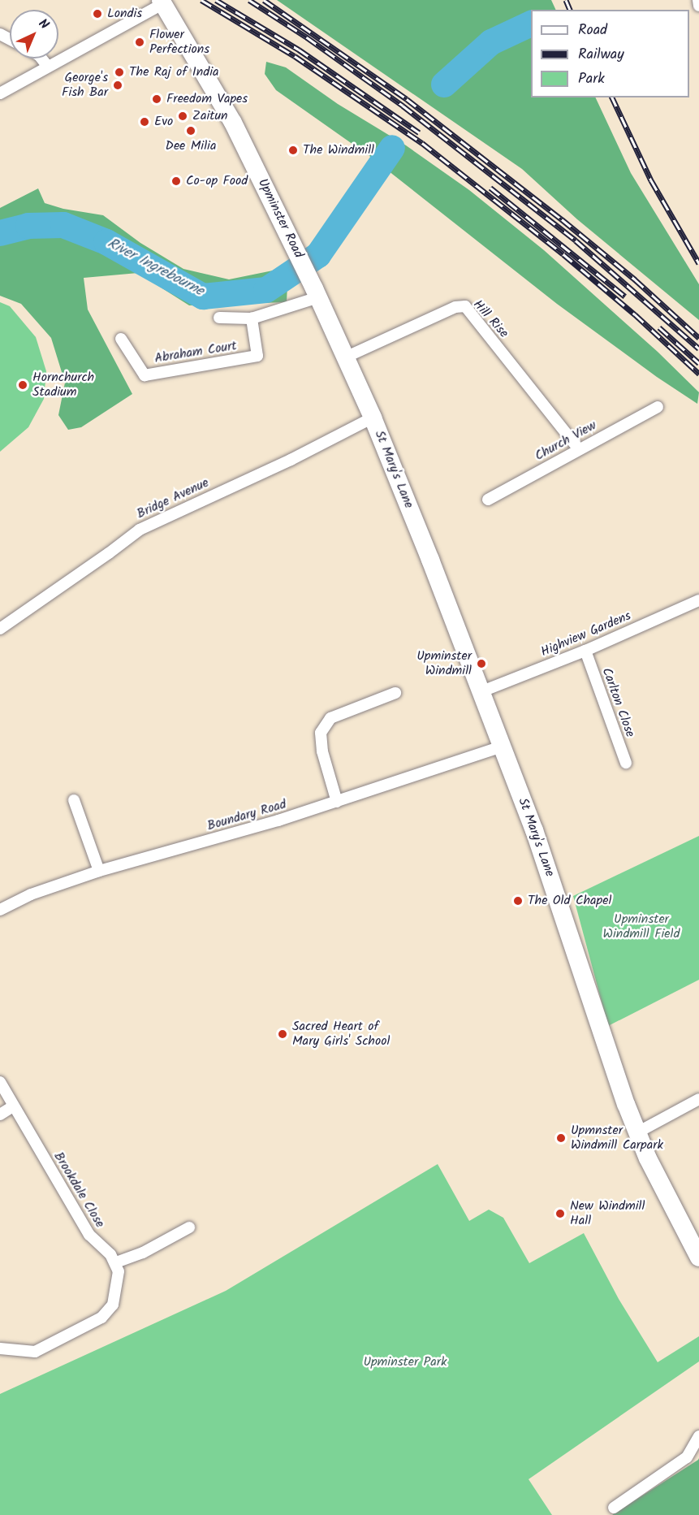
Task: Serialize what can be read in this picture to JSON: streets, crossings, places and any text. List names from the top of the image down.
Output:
{
  "streets": {
    "main road": ["Upminster Road", "St Mary's Lane"],
    "street": [
      "Hill Rise",
      "Abraham Court",
      "Church View",
      "Bridge Avenue",
      "Highview Gardens",
      "Carlton Close",
      "Boundary Road",
      "Brookdale Close"
    ]
  },
  "crossings": [
    ["Upminster Road", "Hill Rise"],
    ["Upminster Road", "Abraham Court"],
    ["Upminster Road", "St Mary's Lane"],
    ["Upminster Road", "Bridge Avenue"],
    ["Hill Rise", "Church View"],
    ["St Mary's Lane", "Bridge Avenue"],
    ["St Mary's Lane", "Highview Gardens"],
    ["St Mary's Lane", "Boundary Road"],
    ["Highview Gardens", "Carlton Close"]
  ],
  "water": ["River Ingrebourne"],
  "parks": ["Upminster Windmill Field", "Upminster Park"],
  "places": [
    "Londis",
    "Flower Perfections",
    "The Raj of India",
    "George's Fish Bar",
    "Freedom Vapes",
    "Zaitun",
    "Evo",
    "Dee Milia",
    "The Windmill",
    "Co-op Food",
    "Hornchurch Stadium",
    "Upminster Windmill",
    "The Old Chapel",
    "Sacred Heart of Mary Girls' School",
    "Upmnster Windmill Carpark",
    "New Windmill Hall"
  ],
  "legend": ["Road", "Railway", "Park"],
  "north": "top right"
}
